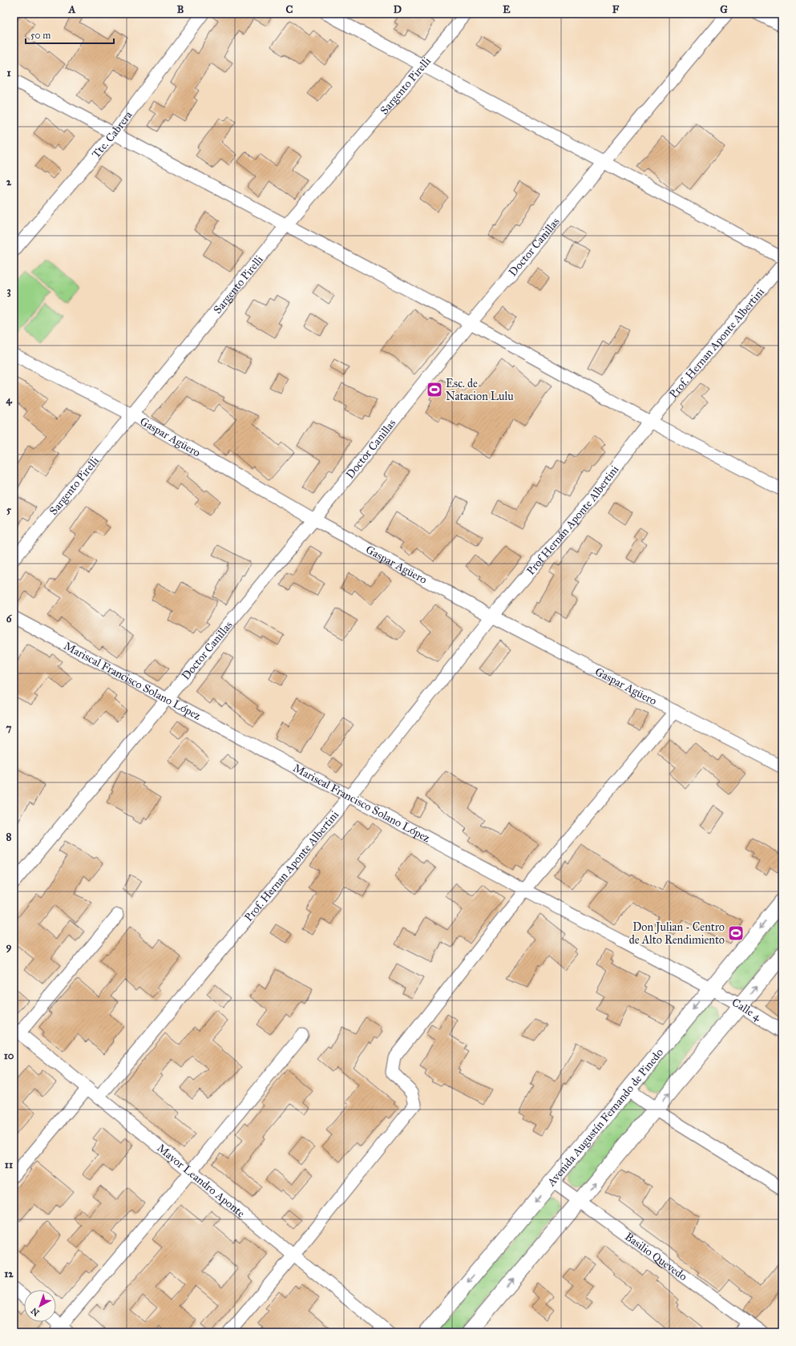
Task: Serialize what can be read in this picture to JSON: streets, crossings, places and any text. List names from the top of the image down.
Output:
{
  "streets": {
    "street": [
      "Sargento Pirelli",
      "Tte. Cabrera",
      "Doctor Canillas",
      "Prof. Hernan Aponte Albertini",
      "Gaspar Agüero",
      "Prof Hernán Aponte Albertini",
      "Mariscal Francisco Solano López",
      "Calle 4",
      "Avenida Augustín Fernando de Pinedo",
      "Mayor Leandro Aponte",
      "Basilio Quevedo"
    ]
  },
  "crossings": [
    ["Sargento Pirelli", "Gaspar Agüero"],
    ["Doctor Canillas", "Gaspar Agüero"],
    ["Doctor Canillas", "Mariscal Francisco Solano López"],
    ["Prof. Hernan Aponte Albertini", "Gaspar Agüero"],
    ["Prof. Hernan Aponte Albertini", "Prof Hernán Aponte Albertini"],
    ["Prof. Hernan Aponte Albertini", "Mariscal Francisco Solano López"],
    ["Prof. Hernan Aponte Albertini", "Mayor Leandro Aponte"],
    ["Gaspar Agüero", "Prof Hernán Aponte Albertini"],
    ["Mariscal Francisco Solano López", "Calle 4"],
    ["Mariscal Francisco Solano López", "Avenida Augustín Fernando de Pinedo"],
    ["Calle 4", "Avenida Augustín Fernando de Pinedo"],
    ["Avenida Augustín Fernando de Pinedo", "Basilio Quevedo"]
  ],
  "places": {
    "sports": ["Esc. de Natacion Lulu", "Don Julian - Centro de Alto Rendimiento"]
  },
  "scale_bar": "50 m",
  "north": "bottom left",
  "grid": {
    "columns": [
      "A",
      "B",
      "C",
      "D",
      "E",
      "F",
      "G"
    ],
    "rows": [
      "1",
      "2",
      "3",
      "4",
      "5",
      "6",
      "7",
      "8",
      "9",
      "10",
      "11",
      "12"
    ]
  }
}
